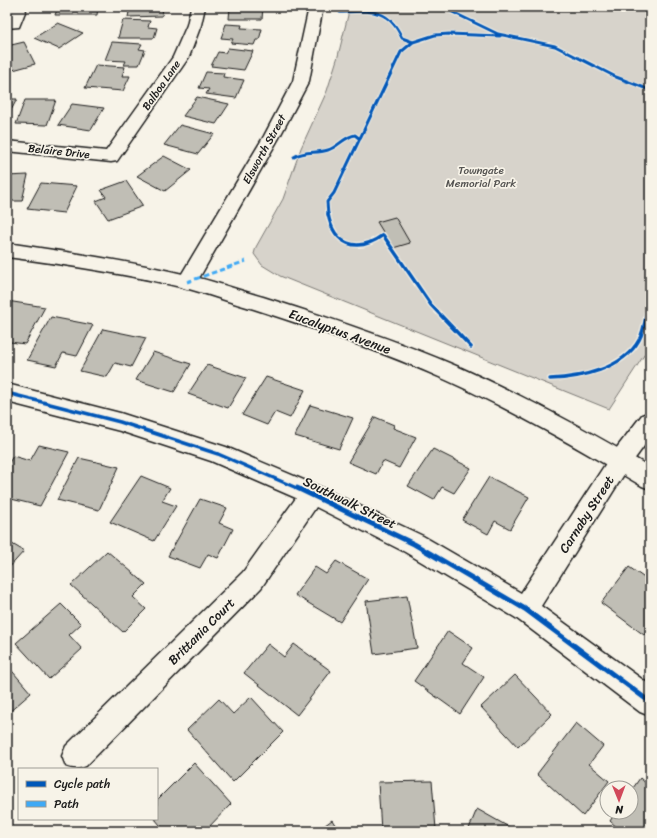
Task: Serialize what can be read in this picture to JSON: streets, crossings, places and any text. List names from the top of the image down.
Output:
{
  "streets": {
    "street": [
      "Balboa Lane",
      "Elsworth Street",
      "Belaire Drive",
      "Eucalyptus Avenue",
      "Southwalk Street",
      "Carnaby Street",
      "Brittania Court"
    ]
  },
  "crossings": [
    ["Balboa Lane", "Belaire Drive"],
    ["Elsworth Street", "Eucalyptus Avenue"],
    ["Eucalyptus Avenue", "Carnaby Street"],
    ["Southwalk Street", "Carnaby Street"],
    ["Southwalk Street", "Brittania Court"]
  ],
  "parks": ["Towngate Memorial Park"],
  "legend": ["Cycle path", "Path"],
  "north": "bottom"
}
